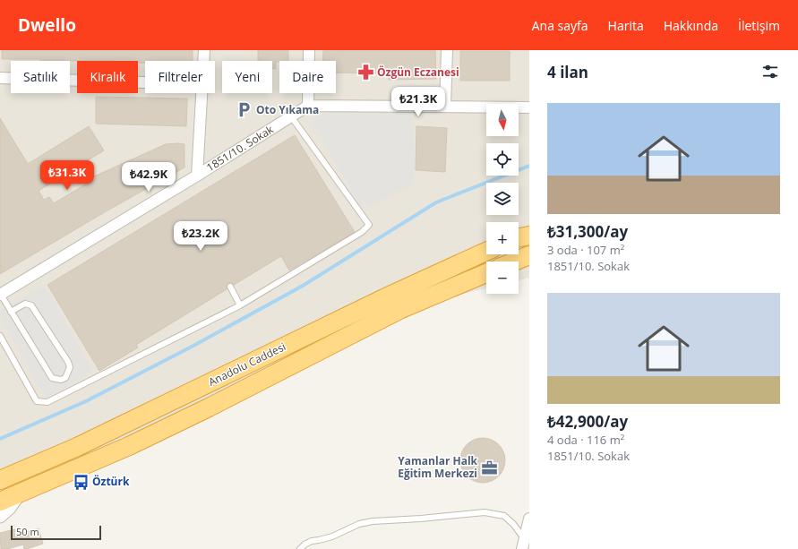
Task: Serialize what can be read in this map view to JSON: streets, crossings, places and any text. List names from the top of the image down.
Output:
{
  "streets": {
    "highway": ["Anadolu Caddesi"],
    "street": ["1851/10. Sokak"]
  },
  "places": {
    "pharmacy": ["Özgün Eczanesi"],
    "parking": ["Oto Yıkama"],
    "office": ["Yamanlar Halk Eğitim Merkezi"],
    "bus stop": ["Öztürk"]
  },
  "scale_bar": "50 m",
  "north": "bottom",
  "page": {
    "header": "Dwello",
    "nav": [
      "Ana sayfa",
      "Harita",
      "Hakkında",
      "İletişim"
    ],
    "heading": "4 ilan",
    "chip": [
      "Satılık",
      "Kiralık",
      "Filtreler",
      "Yeni",
      "Daire"
    ],
    "price": [
      "₺21.3K",
      "₺31.3K",
      "₺42.9K",
      "₺23.2K"
    ],
    "list": [
      {
        "name": "₺31,300/ay",
        "note": "3 oda · 107 m² · 1851/10. Sokak"
      },
      {
        "name": "₺42,900/ay",
        "note": "4 oda · 116 m² · 1851/10. Sokak"
      }
    ],
    "map_buttons": ["+", "−"],
    "scale": "50 m"
  }
}
